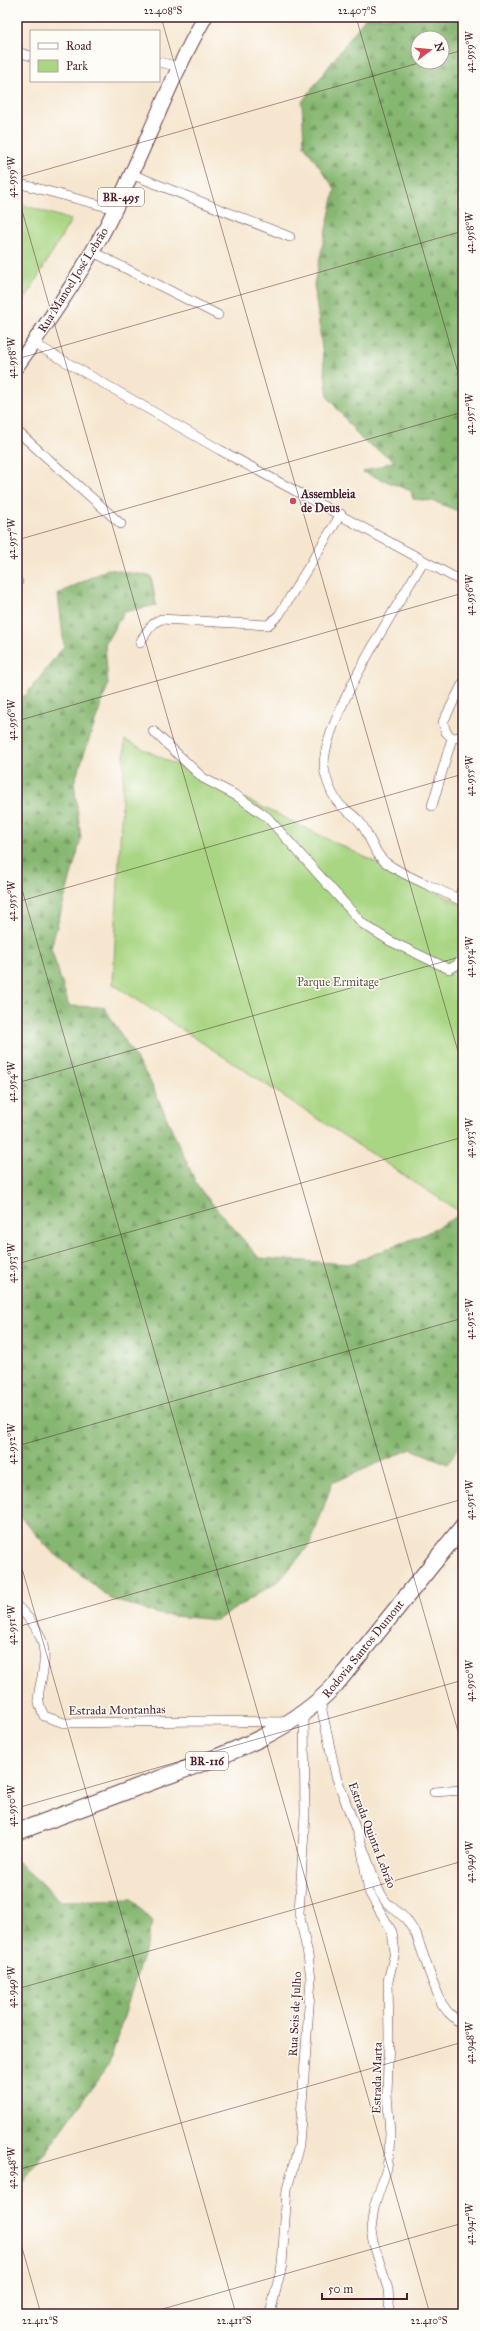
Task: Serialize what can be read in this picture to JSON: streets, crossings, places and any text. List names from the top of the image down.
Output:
{
  "streets": {
    "highway": ["Rodovia Santos Dumont", "BR-116"],
    "main road": ["BR-495", "Rua Manoel José Lebrão"],
    "street": [
      "Estrada Montanhas",
      "Estrada Quinta Lebrão",
      "Rua Seis de Julho",
      "Estrada Marta"
    ]
  },
  "crossings": [
    ["Rodovia Santos Dumont", "Estrada Montanhas"],
    ["Rodovia Santos Dumont", "Estrada Quinta Lebrão"],
    ["Rodovia Santos Dumont", "Rua Seis de Julho"],
    ["Estrada Quinta Lebrão", "Estrada Marta"]
  ],
  "parks": ["Parque Ermitage"],
  "places": ["Assembleia de Deus"],
  "legend": ["Road", "Park"],
  "scale_bar": "50 m",
  "north": "right",
  "coordinates": [
    "22.408°S",
    "22.407°S",
    "42.959°W",
    "42.958°W",
    "42.957°W",
    "42.956°W",
    "42.955°W",
    "42.954°W",
    "42.953°W",
    "42.952°W",
    "42.951°W",
    "42.950°W",
    "42.949°W",
    "42.948°W",
    "42.947°W",
    "22.412°S",
    "22.411°S",
    "22.410°S"
  ]
}
